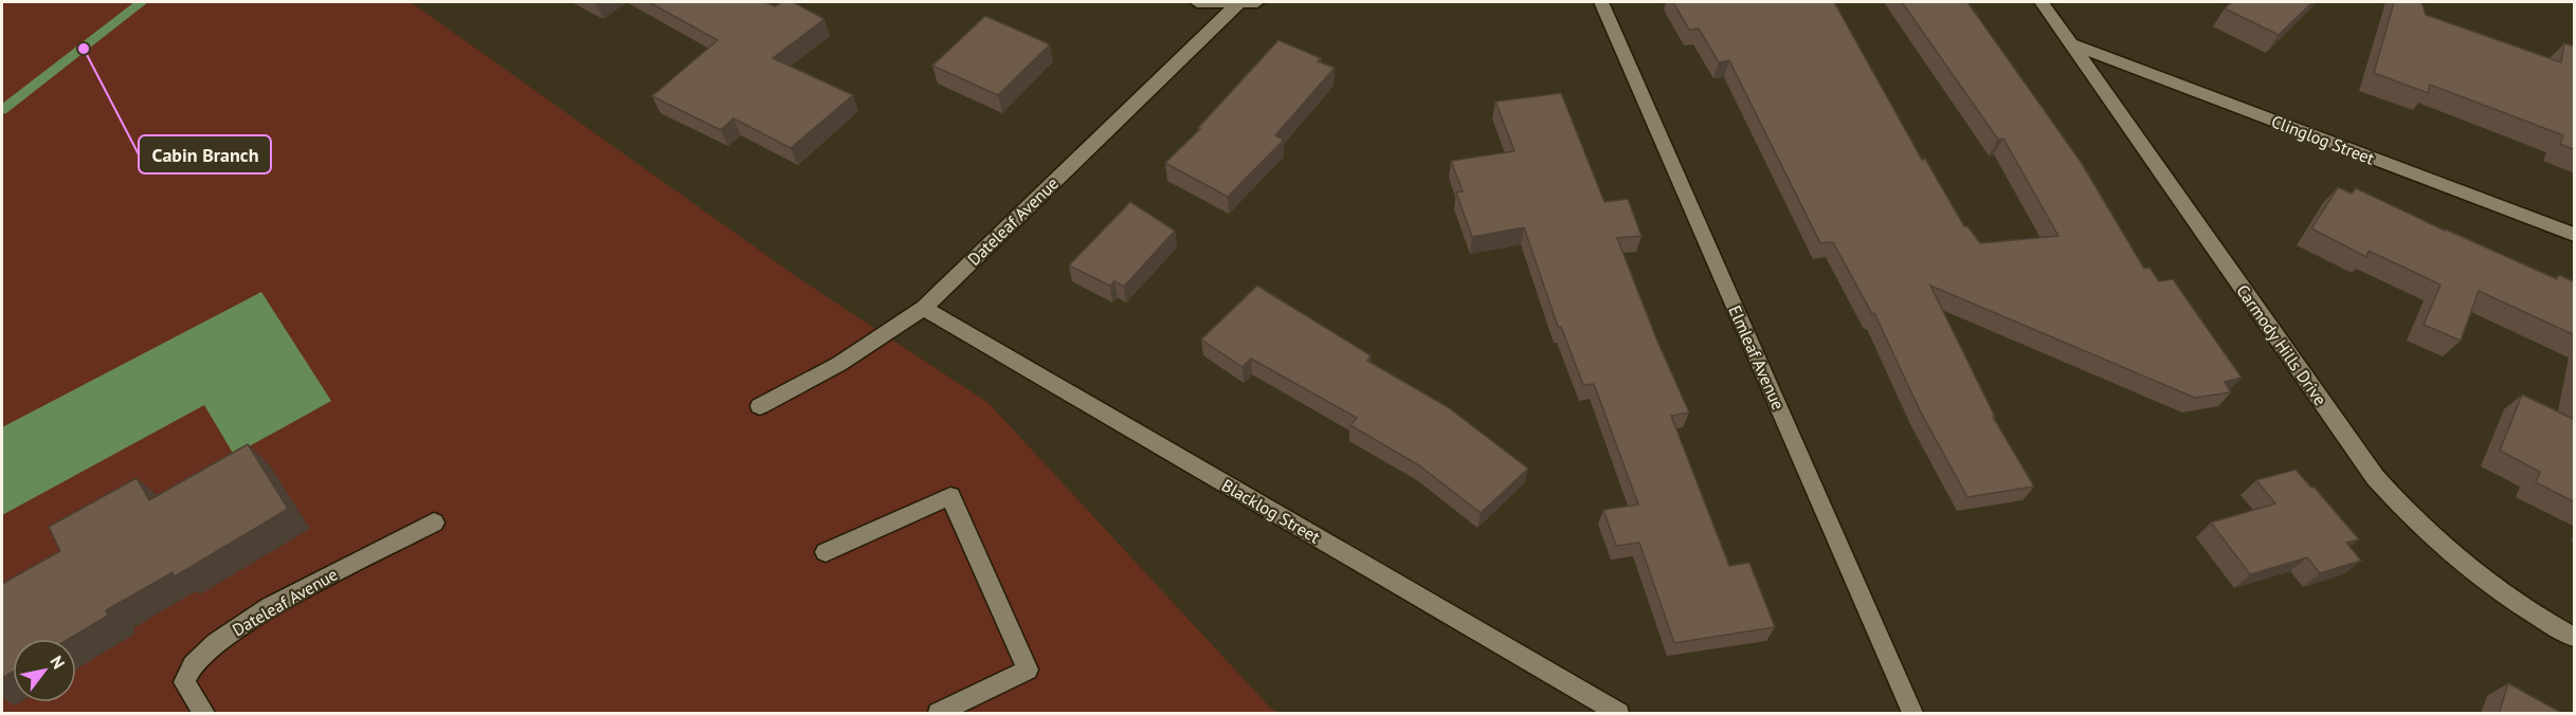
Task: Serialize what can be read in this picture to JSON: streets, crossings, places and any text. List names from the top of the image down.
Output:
{
  "streets": {
    "street": [
      "Clinglog Street",
      "Dateleaf Avenue",
      "Carmody Hills Drive",
      "Elmleaf Avenue",
      "Blacklog Street"
    ]
  },
  "crossings": [
    ["Clinglog Street", "Carmody Hills Drive"],
    ["Dateleaf Avenue", "Blacklog Street"]
  ],
  "places": ["Cabin Branch"],
  "north": "top right"
}
